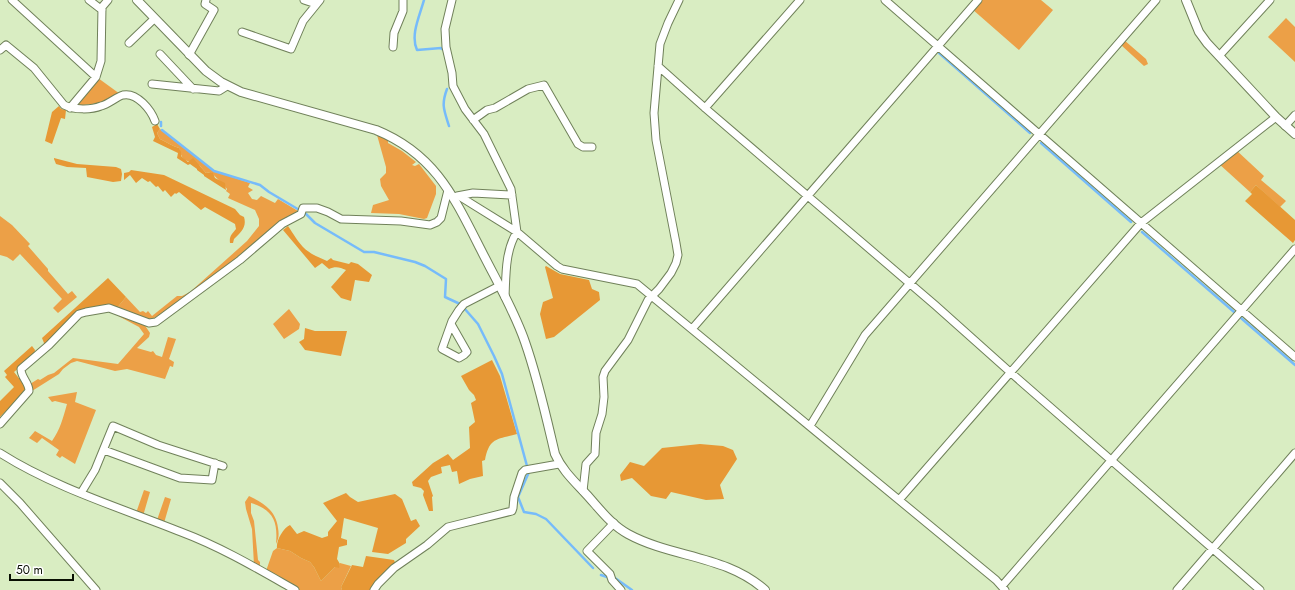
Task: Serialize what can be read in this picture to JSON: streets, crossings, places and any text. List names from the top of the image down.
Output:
{
  "scale_bar": "50 m"
}
